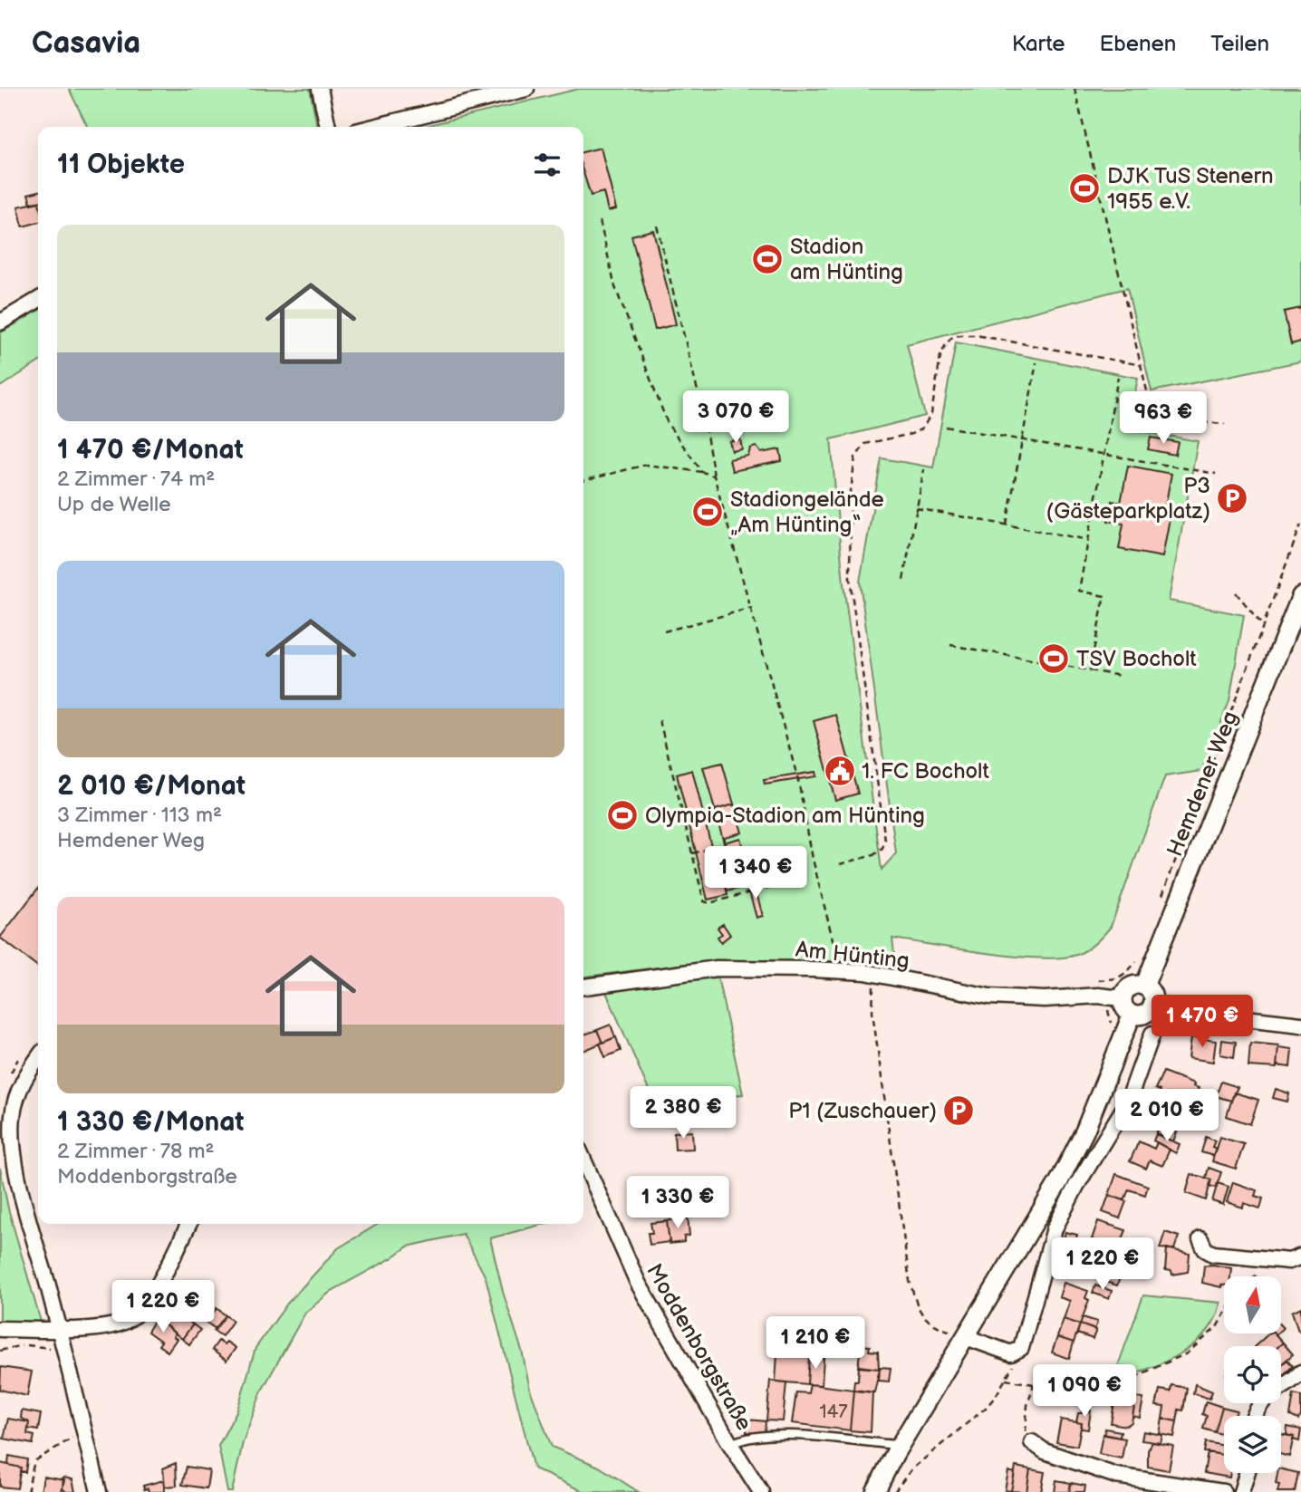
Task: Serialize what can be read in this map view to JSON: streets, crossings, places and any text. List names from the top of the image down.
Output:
{
  "streets": {
    "street": ["Hemdener Weg", "Am Hünting", "Moddenborgstraße"]
  },
  "crossings": [
    ["Hemdener Weg", "Am Hünting"]
  ],
  "places": {
    "sports": [
      "DJK TuS Stenern 1955 e.V.",
      "Stadion am Hünting",
      "Stadiongelände „Am Hünting“",
      "TSV Bocholt",
      "Olympia-Stadion am Hünting"
    ],
    "parking": ["P3 (Gästeparkplatz)", "P1 (Zuschauer)"],
    "public building": ["1. FC Bocholt"]
  },
  "house_numbers": ["147"],
  "north": "top",
  "page": {
    "header": "Casavia",
    "nav": ["Karte", "Ebenen", "Teilen"],
    "heading": "11 Objekte",
    "list": [
      {
        "name": "1 470 €/Monat",
        "note": "2 Zimmer · 74 m² · Up de Welle"
      },
      {
        "name": "2 010 €/Monat",
        "note": "3 Zimmer · 113 m² · Hemdener Weg"
      },
      {
        "name": "1 330 €/Monat",
        "note": "2 Zimmer · 78 m² · Moddenborgstraße"
      }
    ],
    "price": [
      "3 070 €",
      "963 €",
      "1 340 €",
      "1 470 €",
      "2 380 €",
      "2 010 €",
      "1 330 €",
      "1 220 €",
      "1 220 €",
      "1 210 €",
      "1 090 €"
    ]
  }
}
